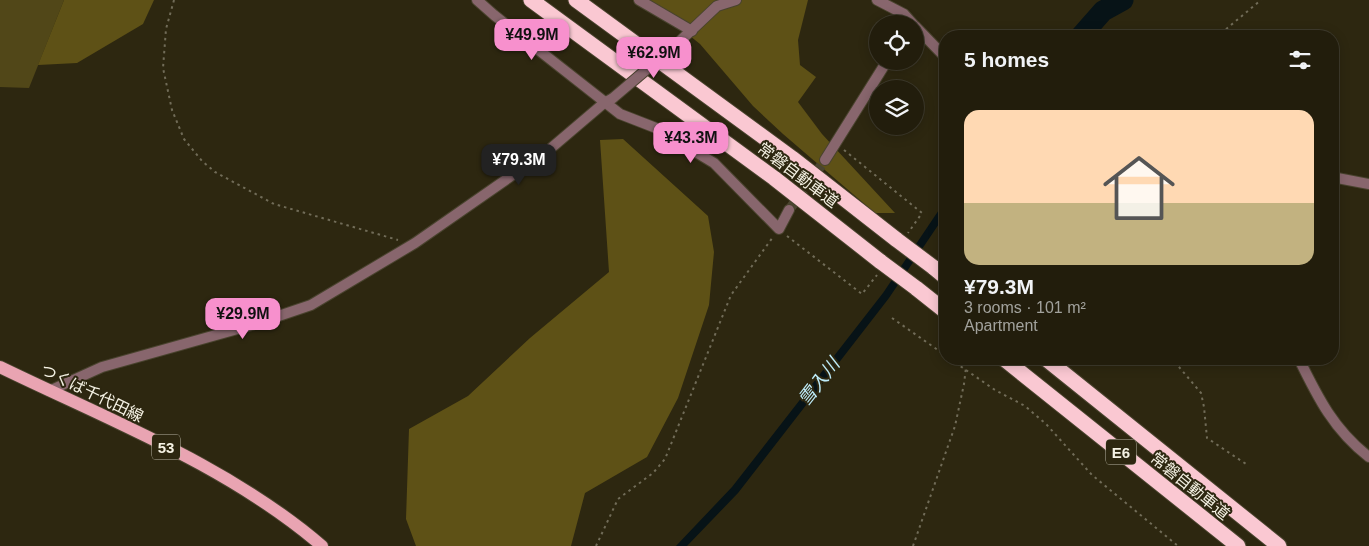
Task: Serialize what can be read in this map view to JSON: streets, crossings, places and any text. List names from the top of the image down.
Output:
{
  "streets": {
    "highway": ["常磐自動車道", "E6"],
    "main road": ["つくば千代田線", "53"]
  },
  "water": ["雪入川"],
  "page": {
    "price": [
      "¥49.9M",
      "¥62.9M",
      "¥43.3M",
      "¥79.3M",
      "¥29.9M"
    ],
    "heading": "5 homes",
    "list": [
      {
        "name": "¥79.3M",
        "note": "3 rooms · 101 m² · Apartment"
      }
    ]
  }
}
